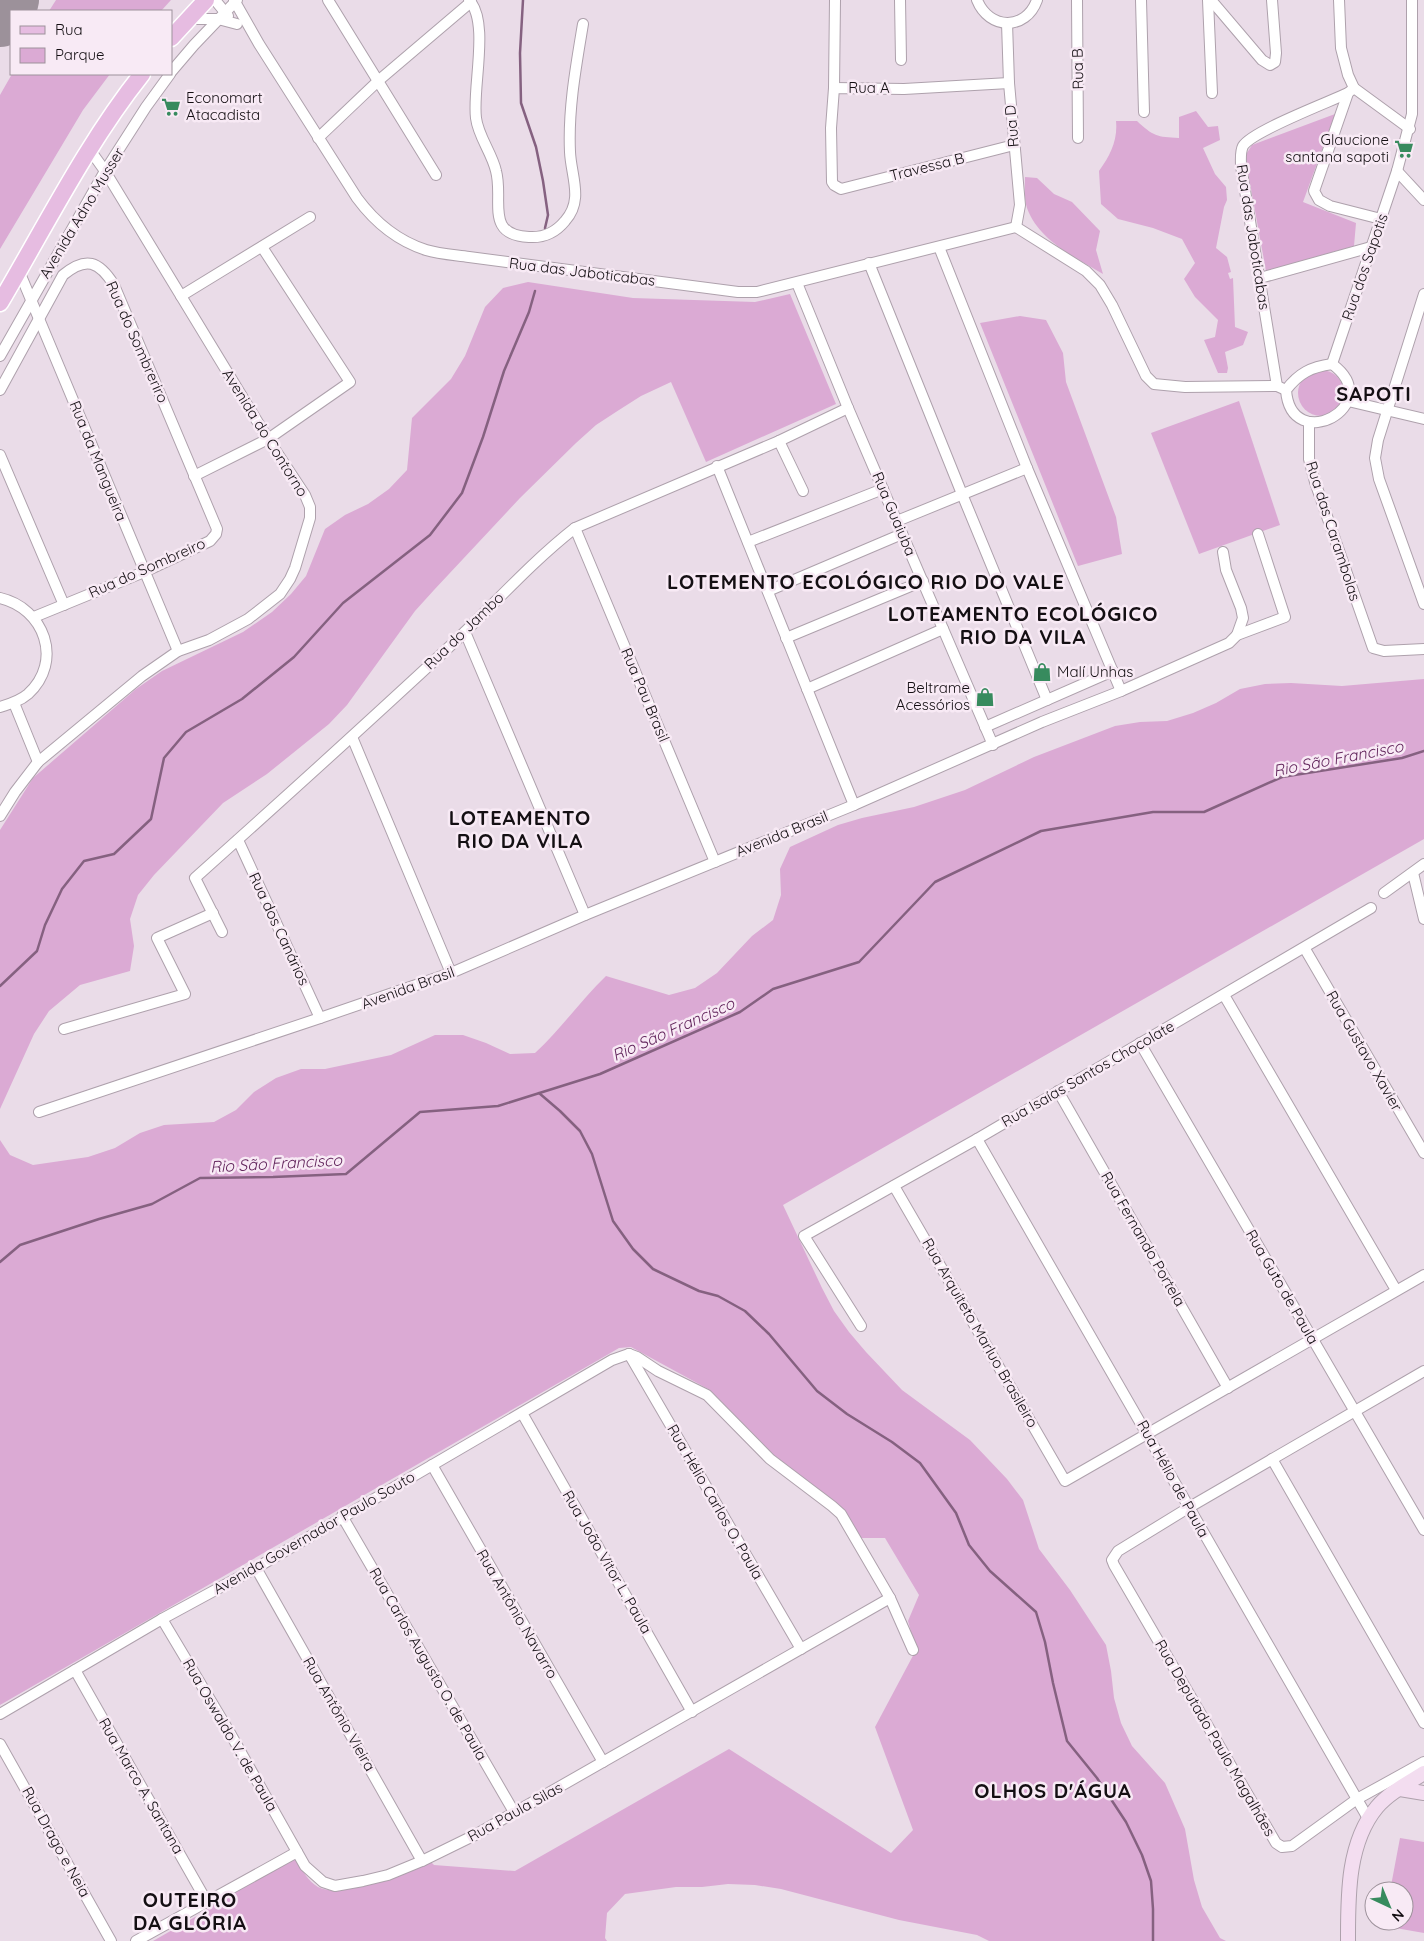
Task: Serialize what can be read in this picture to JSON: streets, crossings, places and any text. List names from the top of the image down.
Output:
{
  "streets": {
    "street": [
      "Rua B",
      "Rua A",
      "Rua D",
      "Travessa B",
      "Avenida Adno Musser",
      "Rua das Jaboticabas",
      "Rua dos Sapotis",
      "Rua do Sombreriro",
      "Avenida do Contorno",
      "Rua da Mangueira",
      "Rua Guaiuba",
      "Rua das Carambolas",
      "Rua do Sombreiro",
      "Rua do Jambo",
      "Rua Pau Brasil",
      "Avenida Brasil",
      "Rua dos Canários",
      "Rua Gustavo Xavier",
      "Rua Isaías Santos Chocolate",
      "Rua Fernando Portela",
      "Rua Guto de Paula",
      "Rua Arquiteto Marluo Brasileiro",
      "Rua Hélio de Paula",
      "Rua Hélio Carlos O. Paula",
      "Avenida Governador Paulo Souto",
      "Rua João Vitor L. Paula",
      "Rua Antônio Navarro",
      "Rua Carlos Augusto O. de Paula",
      "Rua Antônio Vieira",
      "Rua Oswaldo V. de Paula",
      "Rua Deputado Paulo Magalhães",
      "Rua Marco A. Santana",
      "Rua Paula Silas",
      "Rua Drago e Neia"
    ]
  },
  "crossings": [
    ["Rua A", "Rua D"],
    ["Rua A", "Travessa B"],
    ["Rua D", "Travessa B"],
    ["Rua D", "Rua das Jaboticabas"],
    ["Avenida Adno Musser", "Rua das Jaboticabas"],
    ["Avenida Adno Musser", "Avenida do Contorno"],
    ["Avenida Adno Musser", "Rua da Mangueira"],
    ["Rua das Jaboticabas", "Rua dos Sapotis"],
    ["Rua das Jaboticabas", "Rua Guaiuba"],
    ["Rua das Jaboticabas", "Rua das Carambolas"],
    ["Rua dos Sapotis", "Rua das Carambolas"],
    ["Rua do Sombreriro", "Rua da Mangueira"],
    ["Rua do Sombreriro", "Rua do Sombreiro"],
    ["Avenida do Contorno", "Rua da Mangueira"],
    ["Rua da Mangueira", "Rua do Sombreiro"],
    ["Rua Guaiuba", "Rua do Jambo"],
    ["Rua Guaiuba", "Avenida Brasil"],
    ["Rua do Jambo", "Rua Pau Brasil"],
    ["Rua do Jambo", "Rua dos Canários"],
    ["Rua Pau Brasil", "Avenida Brasil"],
    ["Avenida Brasil", "Rua dos Canários"],
    ["Rua Gustavo Xavier", "Rua Isaías Santos Chocolate"],
    ["Rua Isaías Santos Chocolate", "Rua Fernando Portela"],
    ["Rua Isaías Santos Chocolate", "Rua Guto de Paula"],
    ["Rua Isaías Santos Chocolate", "Rua Arquiteto Marluo Brasileiro"],
    ["Rua Isaías Santos Chocolate", "Rua Hélio de Paula"],
    ["Rua Arquiteto Marluo Brasileiro", "Rua Hélio de Paula"],
    ["Rua Hélio de Paula", "Rua Deputado Paulo Magalhães"],
    ["Rua Hélio Carlos O. Paula", "Avenida Governador Paulo Souto"],
    ["Rua Hélio Carlos O. Paula", "Rua Paula Silas"],
    ["Avenida Governador Paulo Souto", "Rua João Vitor L. Paula"],
    ["Avenida Governador Paulo Souto", "Rua Antônio Navarro"],
    ["Avenida Governador Paulo Souto", "Rua Carlos Augusto O. de Paula"],
    ["Avenida Governador Paulo Souto", "Rua Antônio Vieira"],
    ["Avenida Governador Paulo Souto", "Rua Oswaldo V. de Paula"],
    ["Avenida Governador Paulo Souto", "Rua Marco A. Santana"],
    ["Rua João Vitor L. Paula", "Rua Paula Silas"],
    ["Rua Antônio Navarro", "Rua Paula Silas"],
    ["Rua Carlos Augusto O. de Paula", "Rua Paula Silas"],
    ["Rua Antônio Vieira", "Rua Paula Silas"],
    ["Rua Oswaldo V. de Paula", "Rua Paula Silas"]
  ],
  "districts": [
    "SAPOTI",
    "LOTEMENTO ECOLÓGICO RIO DO VALE",
    "LOTEAMENTO ECOLÓGICO RIO DA VILA",
    "LOTEAMENTO RIO DA VILA",
    "OLHOS D'ÁGUA",
    "OUTEIRO DA GLÓRIA"
  ],
  "water": ["Rio São Francisco"],
  "places": {
    "supermarket": ["Economart Atacadista", "Glaucione santana sapoti"],
    "shop": ["Malí Unhas", "Beltrame Acessórios"]
  },
  "legend": ["Rua", "Parque"],
  "north": "bottom right"
}
